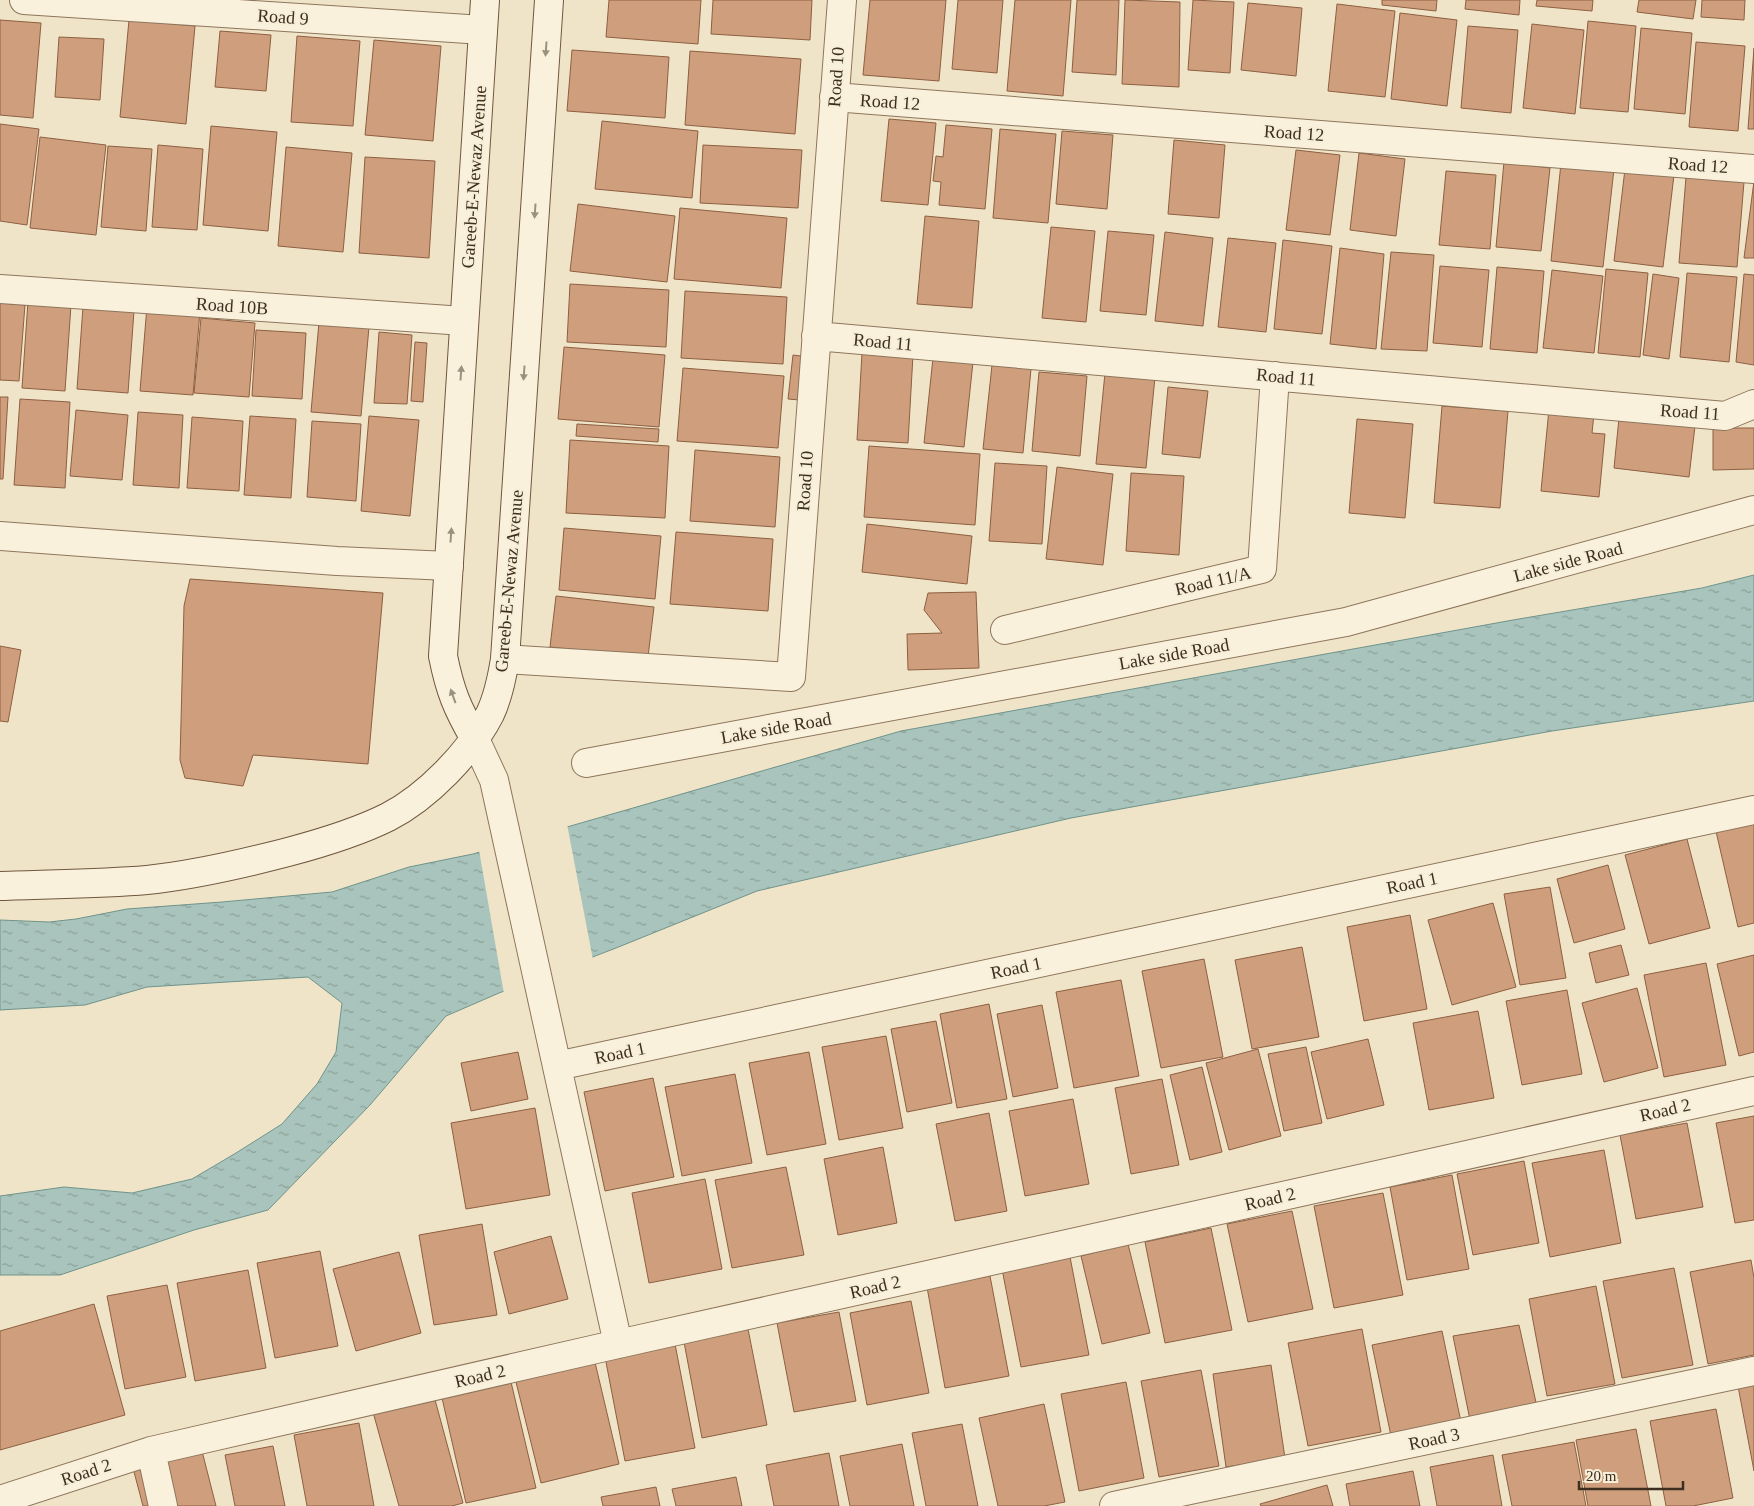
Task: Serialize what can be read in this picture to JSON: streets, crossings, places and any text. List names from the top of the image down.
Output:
{
  "streets": {
    "street": [
      "Road 9",
      "Road 10",
      "Road 12",
      "Gareeb-E-Newaz Avenue",
      "Road 10B",
      "Road 11",
      "Lake side Road",
      "Road 11/A",
      "Road 1",
      "Road 2",
      "Road 3"
    ]
  },
  "crossings": [
    ["Road 9", "Gareeb-E-Newaz Avenue"],
    ["Road 10", "Road 12"],
    ["Road 10", "Gareeb-E-Newaz Avenue"],
    ["Road 10", "Road 11"],
    ["Gareeb-E-Newaz Avenue", "Road 10B"],
    ["Road 11", "Road 11/A"]
  ],
  "scale_bar": "20 m"
}
